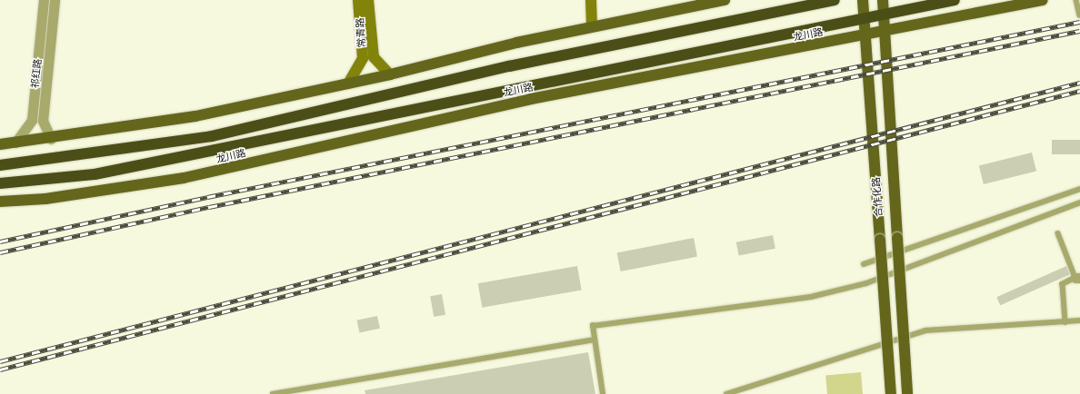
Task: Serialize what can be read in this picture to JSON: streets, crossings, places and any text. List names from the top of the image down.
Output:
{
  "streets": {
    "highway": ["龙川路"],
    "main road": ["合作化路"],
    "street": ["常青路", "祁红路"]
  },
  "crossings": [
    ["龙川路", "合作化路"]
  ]
}
